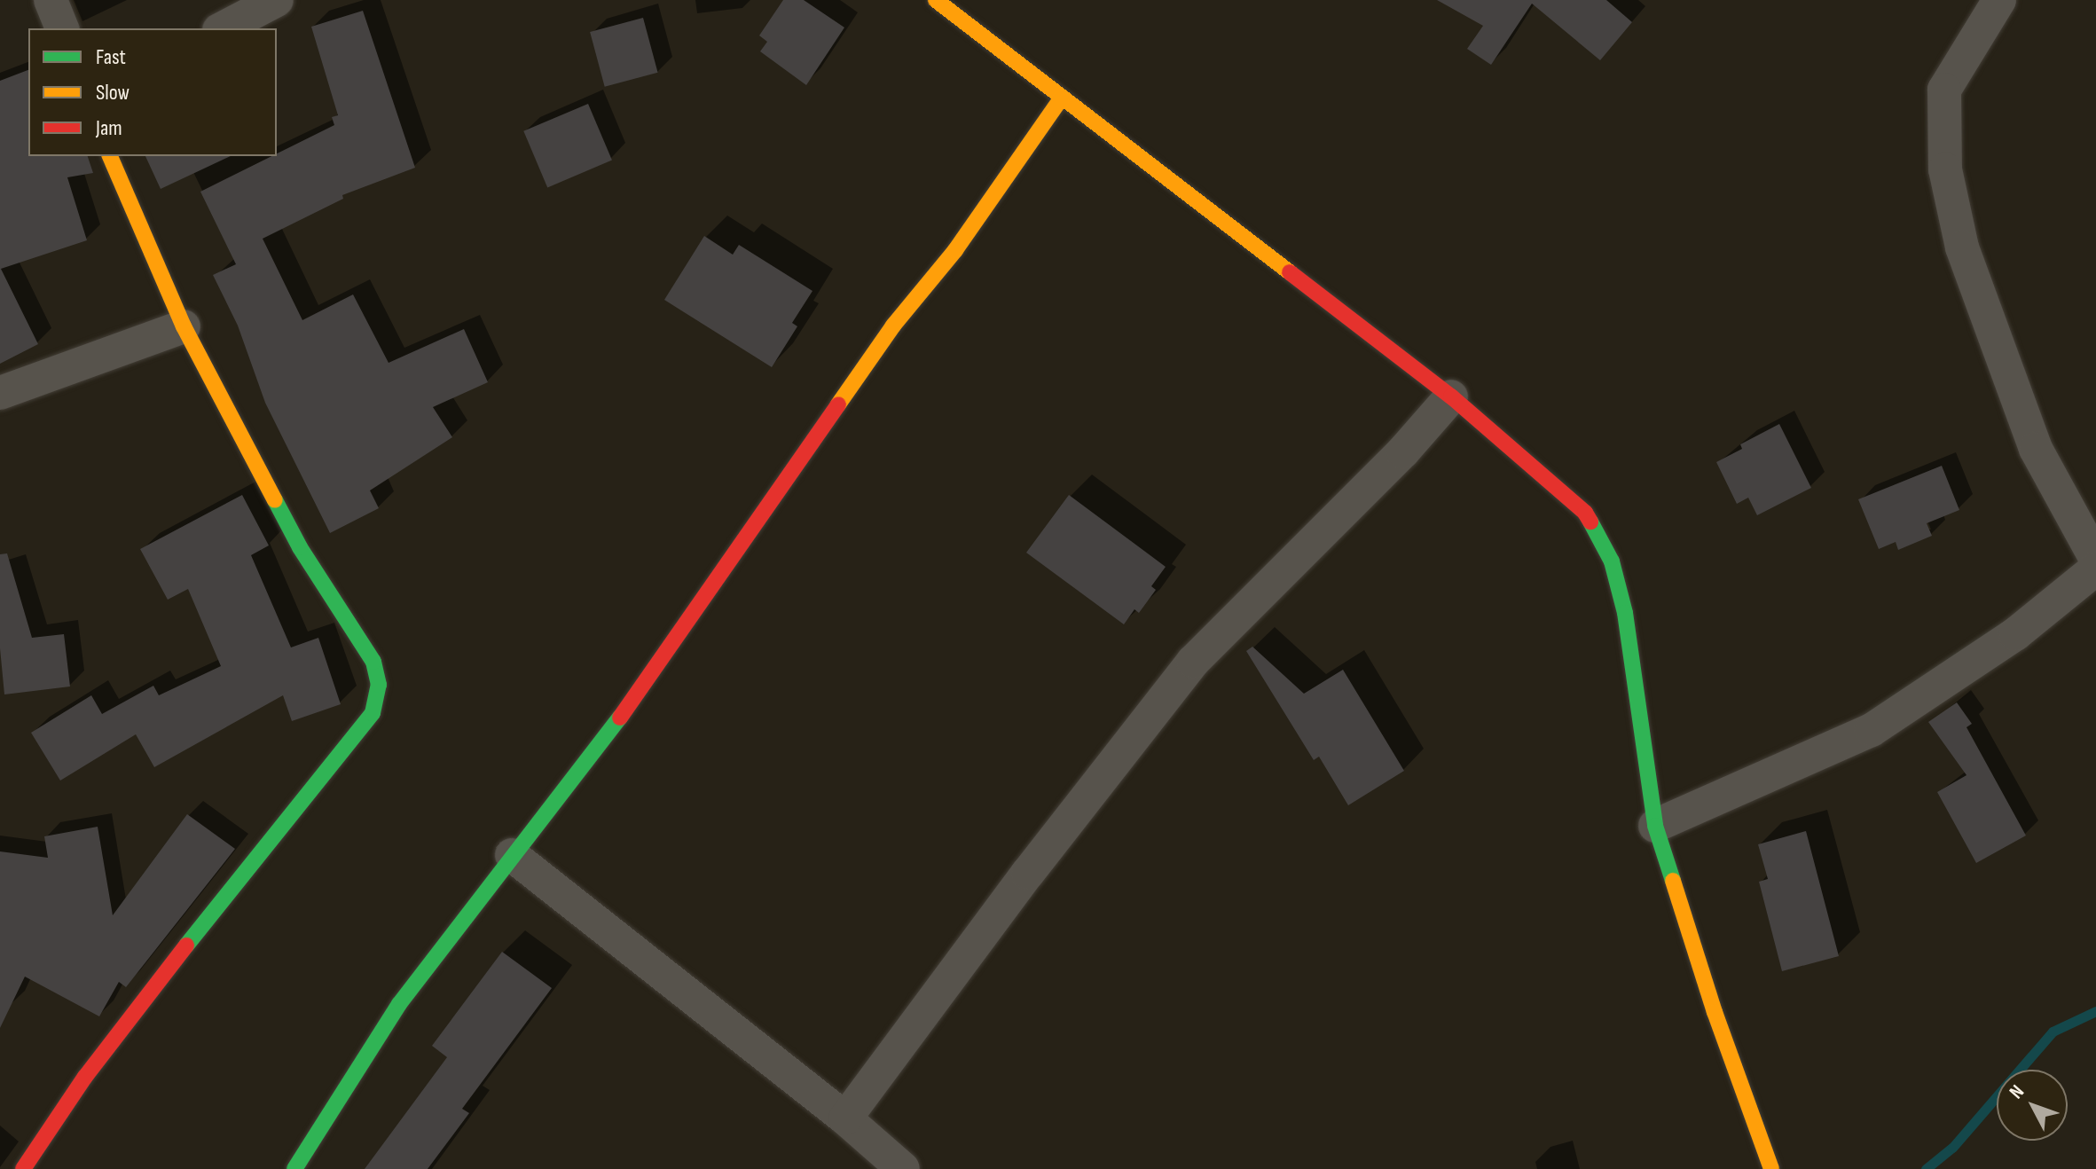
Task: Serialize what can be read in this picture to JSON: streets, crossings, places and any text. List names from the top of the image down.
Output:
{
  "legend": ["Fast", "Slow", "Jam"],
  "north": "top left"
}
